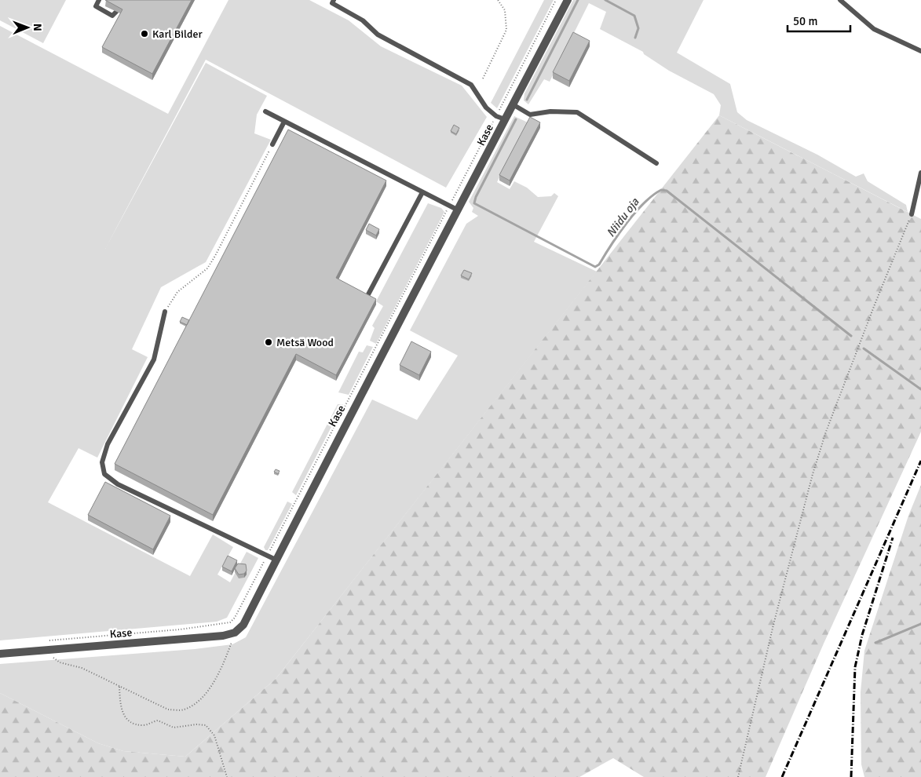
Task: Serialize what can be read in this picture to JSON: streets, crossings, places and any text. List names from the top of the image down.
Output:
{
  "streets": {
    "street": ["Kase"]
  },
  "water": ["Niidu oja"],
  "places": ["Karl Bilder", "Metsä Wood"],
  "scale_bar": "50 m",
  "north": "right"
}
